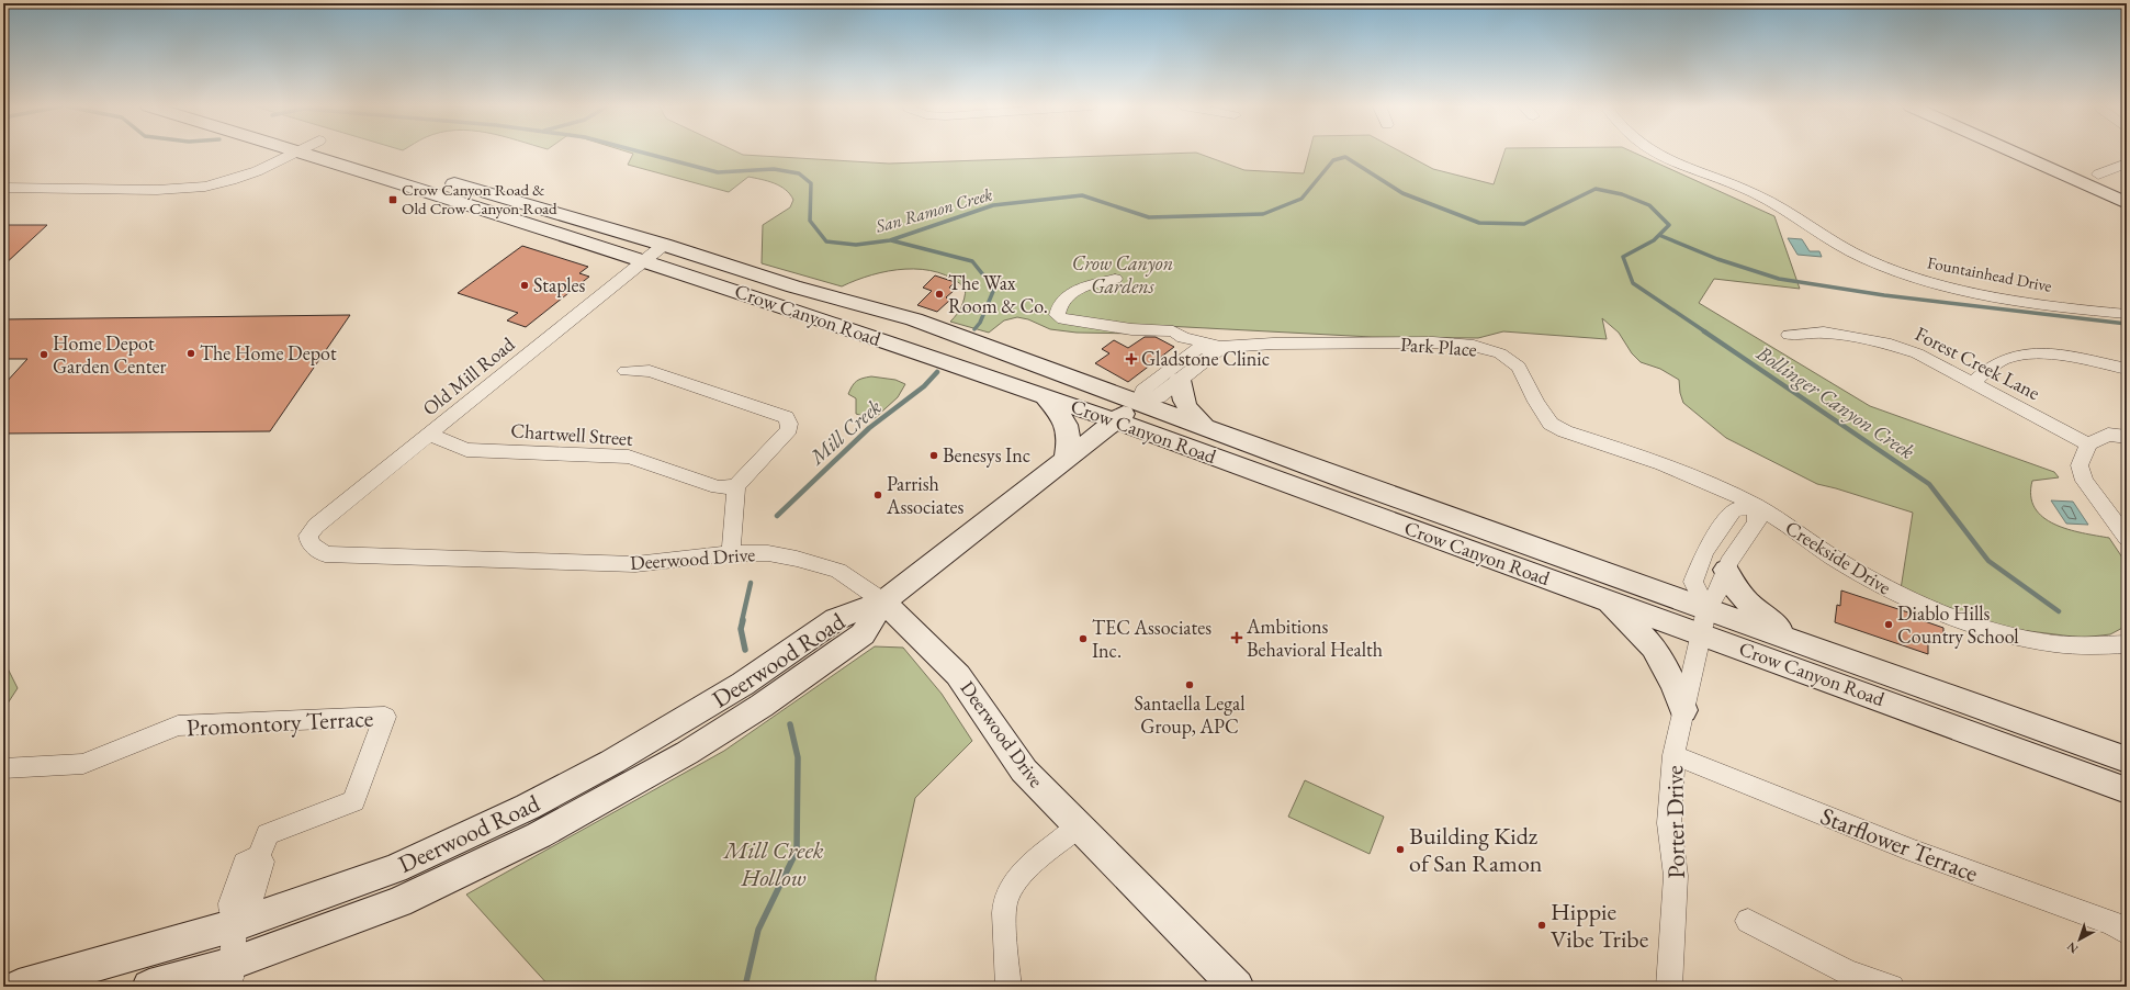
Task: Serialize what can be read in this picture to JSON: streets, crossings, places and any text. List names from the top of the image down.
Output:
{
  "streets": {
    "main road": ["Crow Canyon Road", "Deerwood Drive", "Deerwood Road"],
    "street": [
      "Fountainhead Drive",
      "Park Place",
      "Forest Creek Lane",
      "Old Mill Road",
      "Chartwell Street",
      "Creekside Drive",
      "Promontory Terrace",
      "Porter Drive",
      "Starflower Terrace"
    ]
  },
  "crossings": [
    ["Crow Canyon Road", "Park Place"],
    ["Crow Canyon Road", "Old Mill Road"],
    ["Crow Canyon Road", "Deerwood Road"],
    ["Crow Canyon Road", "Porter Drive"],
    ["Park Place", "Creekside Drive"],
    ["Park Place", "Deerwood Road"],
    ["Old Mill Road", "Chartwell Street"],
    ["Old Mill Road", "Deerwood Drive"],
    ["Deerwood Drive", "Deerwood Road"],
    ["Deerwood Road", "Promontory Terrace"],
    ["Porter Drive", "Starflower Terrace"]
  ],
  "water": ["San Ramon Creek", "Bollinger Canyon Creek", "Mill Creek"],
  "parks": ["Crow Canyon Gardens", "Mill Creek Hollow"],
  "places": {
    "transit": ["Crow Canyon Road & Old Crow Canyon Road"],
    "other": [
      "Staples",
      "The Wax Room & Co.",
      "The Home Depot",
      "Home Depot Garden Center",
      "Benesys Inc",
      "Parrish Associates",
      "Diablo Hills Country School",
      "TEC Associates Inc.",
      "Santaella Legal Group, APC",
      "Building Kidz of San Ramon",
      "Hippie Vibe Tribe"
    ],
    "health": ["Gladstone Clinic", "Ambitions Behavioral Health"]
  },
  "north": "bottom left"
}
